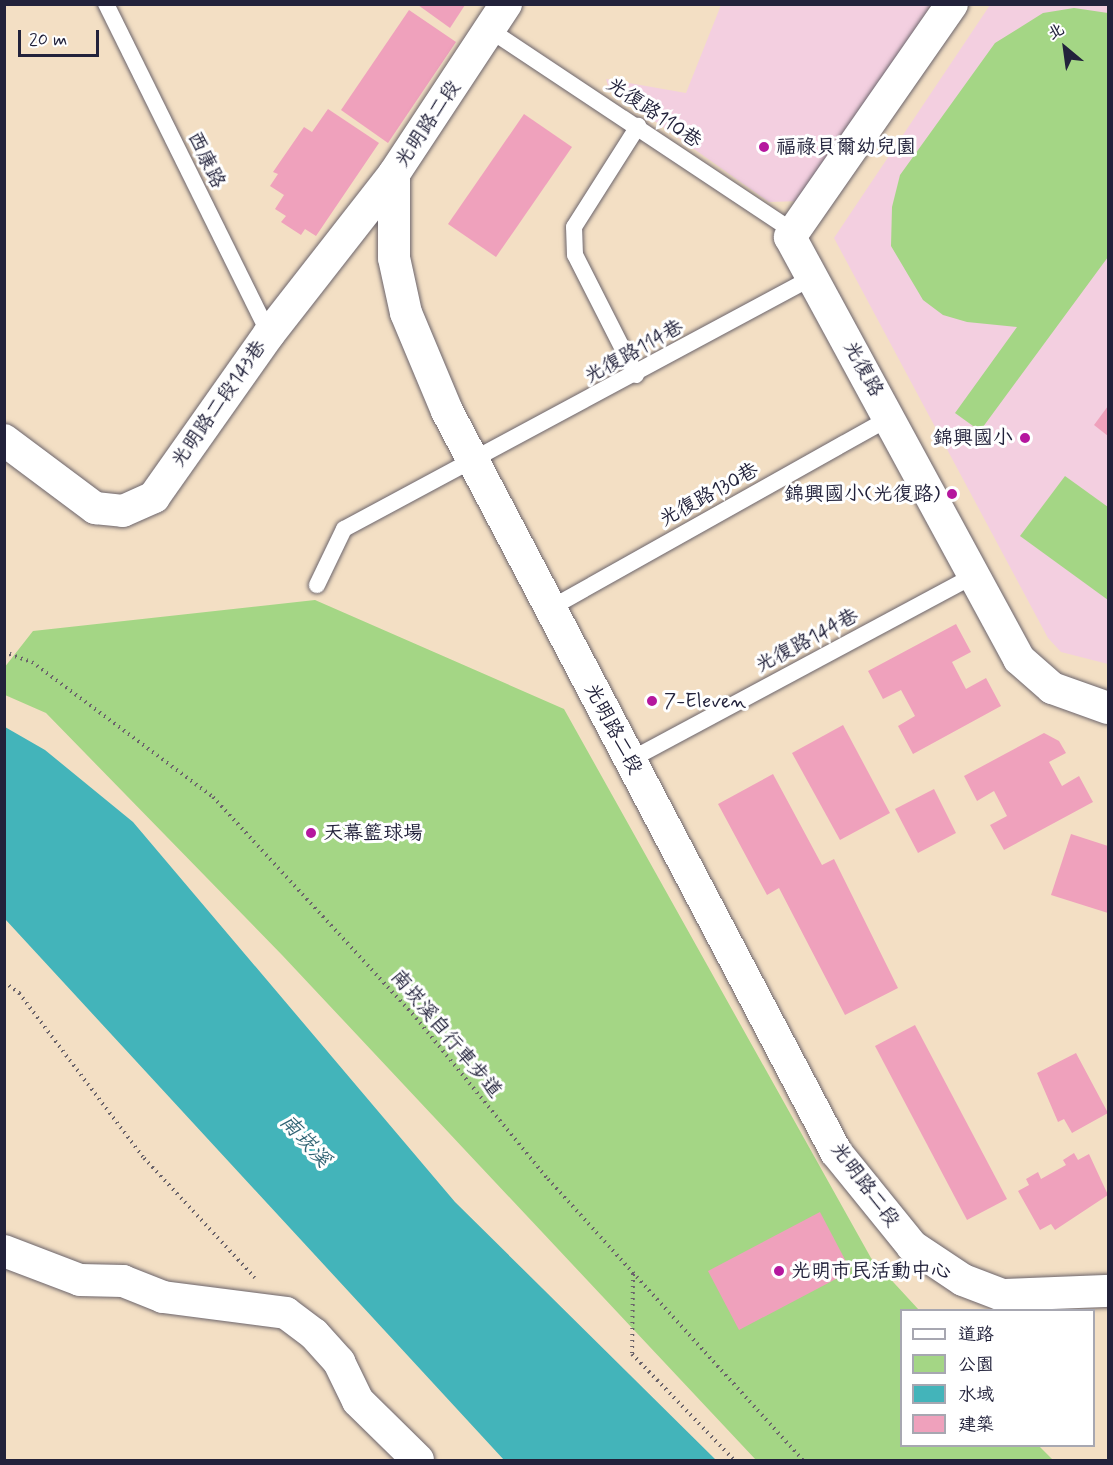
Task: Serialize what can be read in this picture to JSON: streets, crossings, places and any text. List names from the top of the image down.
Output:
{
  "streets": {
    "street": ["光明路二段", "光復路", "光明路二段143巷"],
    "lane": [
      "光復路110巷",
      "西康路",
      "光復路114巷",
      "光復路130巷",
      "光復路144巷"
    ],
    "path": ["南崁溪自行車步道"]
  },
  "crossings": [
    ["光復路110巷", "光明路二段"],
    ["光復路110巷", "光復路"],
    ["光明路二段", "光復路114巷"],
    ["光明路二段", "光明路二段143巷"],
    ["光明路二段", "光復路130巷"],
    ["光明路二段", "光復路144巷"],
    ["西康路", "光明路二段143巷"],
    ["光復路114巷", "光復路"],
    ["光復路", "光復路130巷"],
    ["光復路", "光復路144巷"]
  ],
  "water": ["南崁溪"],
  "places": [
    "福祿貝爾幼兒園",
    "錦興國小",
    "錦興國小(光復路)",
    "7-Eleven",
    "天幕籃球場",
    "光明市民活動中心"
  ],
  "legend": [
    "道路",
    "公園",
    "水域",
    "建築"
  ],
  "scale_bar": "20 m",
  "north": "top left"
}
